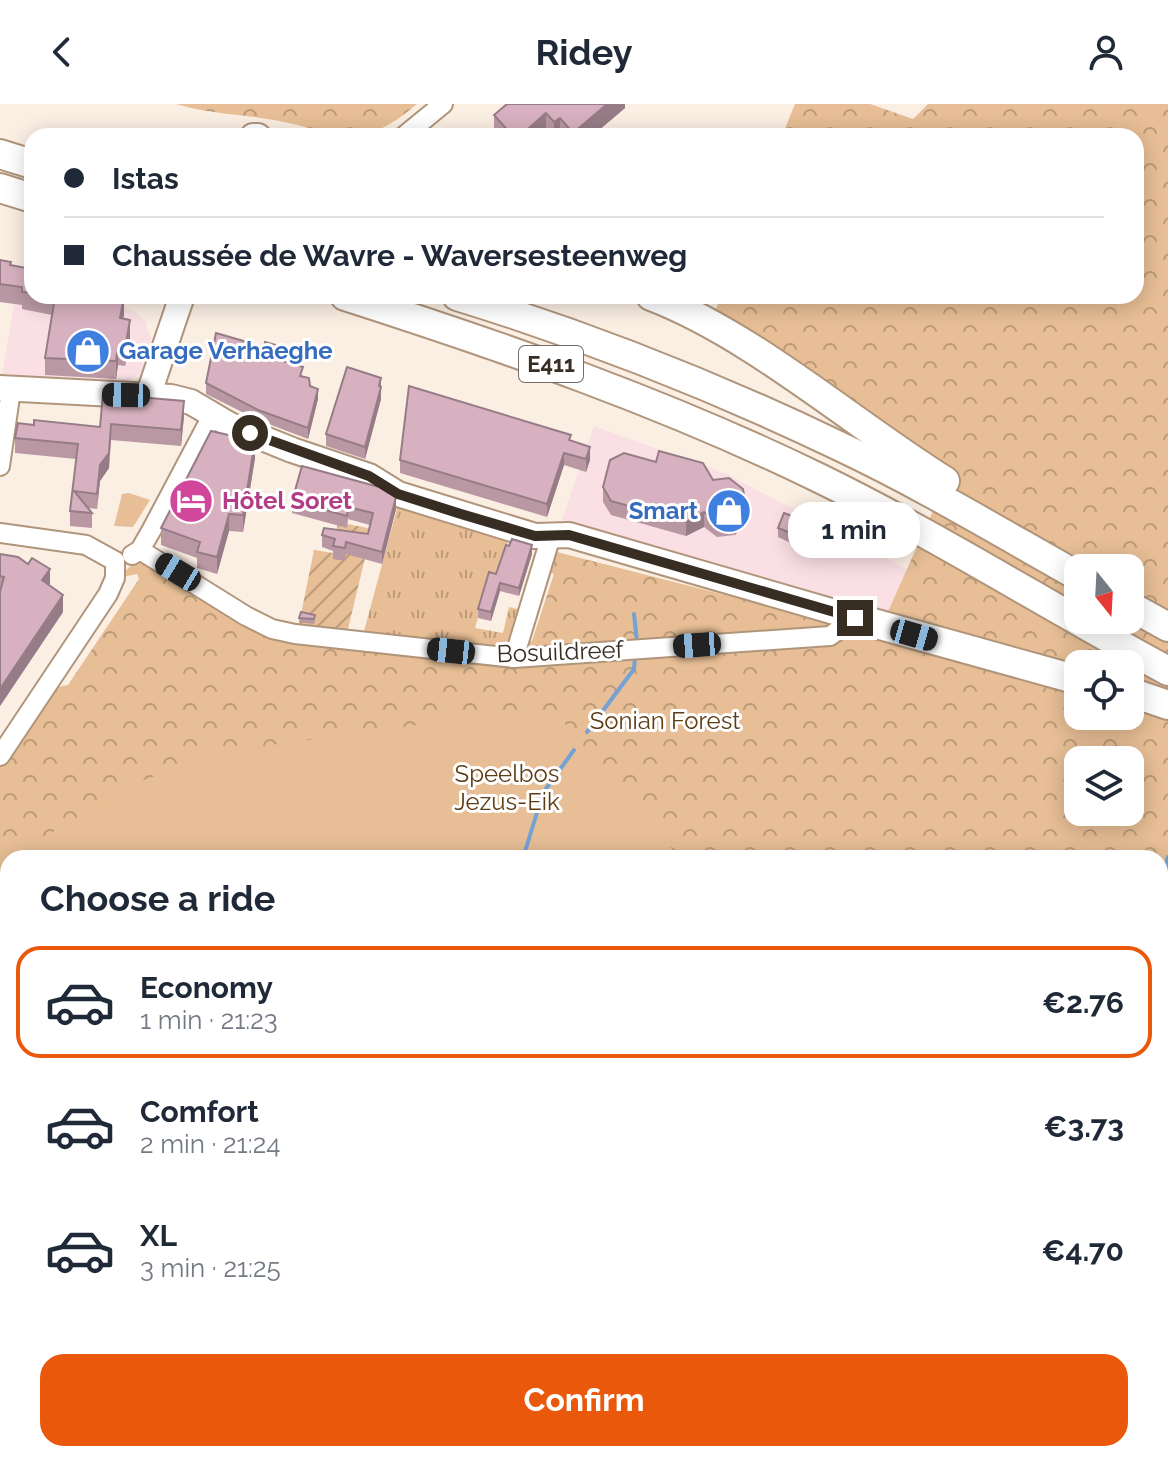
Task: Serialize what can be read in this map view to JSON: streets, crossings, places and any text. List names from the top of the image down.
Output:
{
  "streets": {
    "highway": ["E411"],
    "street": ["Bosuildreef"]
  },
  "parks": ["Sonian Forest", "Speelbos Jezus-Eik"],
  "places": {
    "shop": ["Garage Verhaeghe", "Smart"],
    "hotel": ["Hôtel Soret"]
  },
  "north": "bottom",
  "page": {
    "header": "Ridey",
    "banner": ["Istas", "Chaussée de Wavre - Waversesteenweg"],
    "bubble": "1 min",
    "heading": "Choose a ride",
    "list": [
      {
        "name": "Economy",
        "note": "1 min · 21:23",
        "value": "€2.76"
      },
      {
        "name": "Comfort",
        "note": "2 min · 21:24",
        "value": "€3.73"
      },
      {
        "name": "XL",
        "note": "3 min · 21:25",
        "value": "€4.70"
      }
    ],
    "buttons": "Confirm"
  }
}
